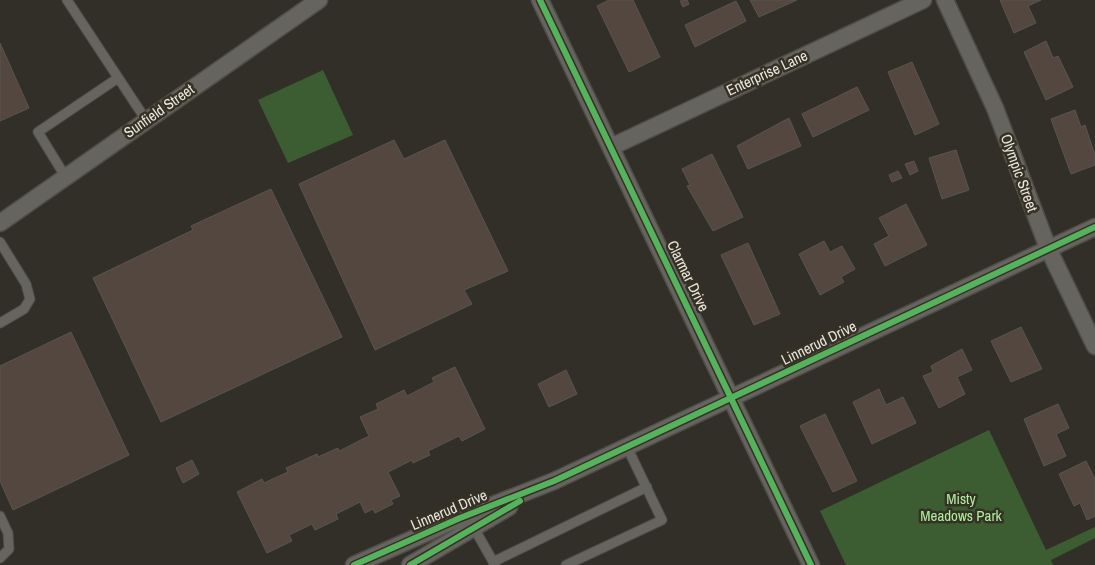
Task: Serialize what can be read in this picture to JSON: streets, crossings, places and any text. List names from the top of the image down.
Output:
{
  "streets": {
    "street": [
      "Enterprise Lane",
      "Sunfield Street",
      "Olympic Street",
      "Clarmar Drive",
      "Linnerud Drive"
    ]
  },
  "crossings": [
    ["Enterprise Lane", "Clarmar Drive"],
    ["Olympic Street", "Linnerud Drive"],
    ["Clarmar Drive", "Linnerud Drive"]
  ],
  "parks": ["Misty Meadows Park"]
}
